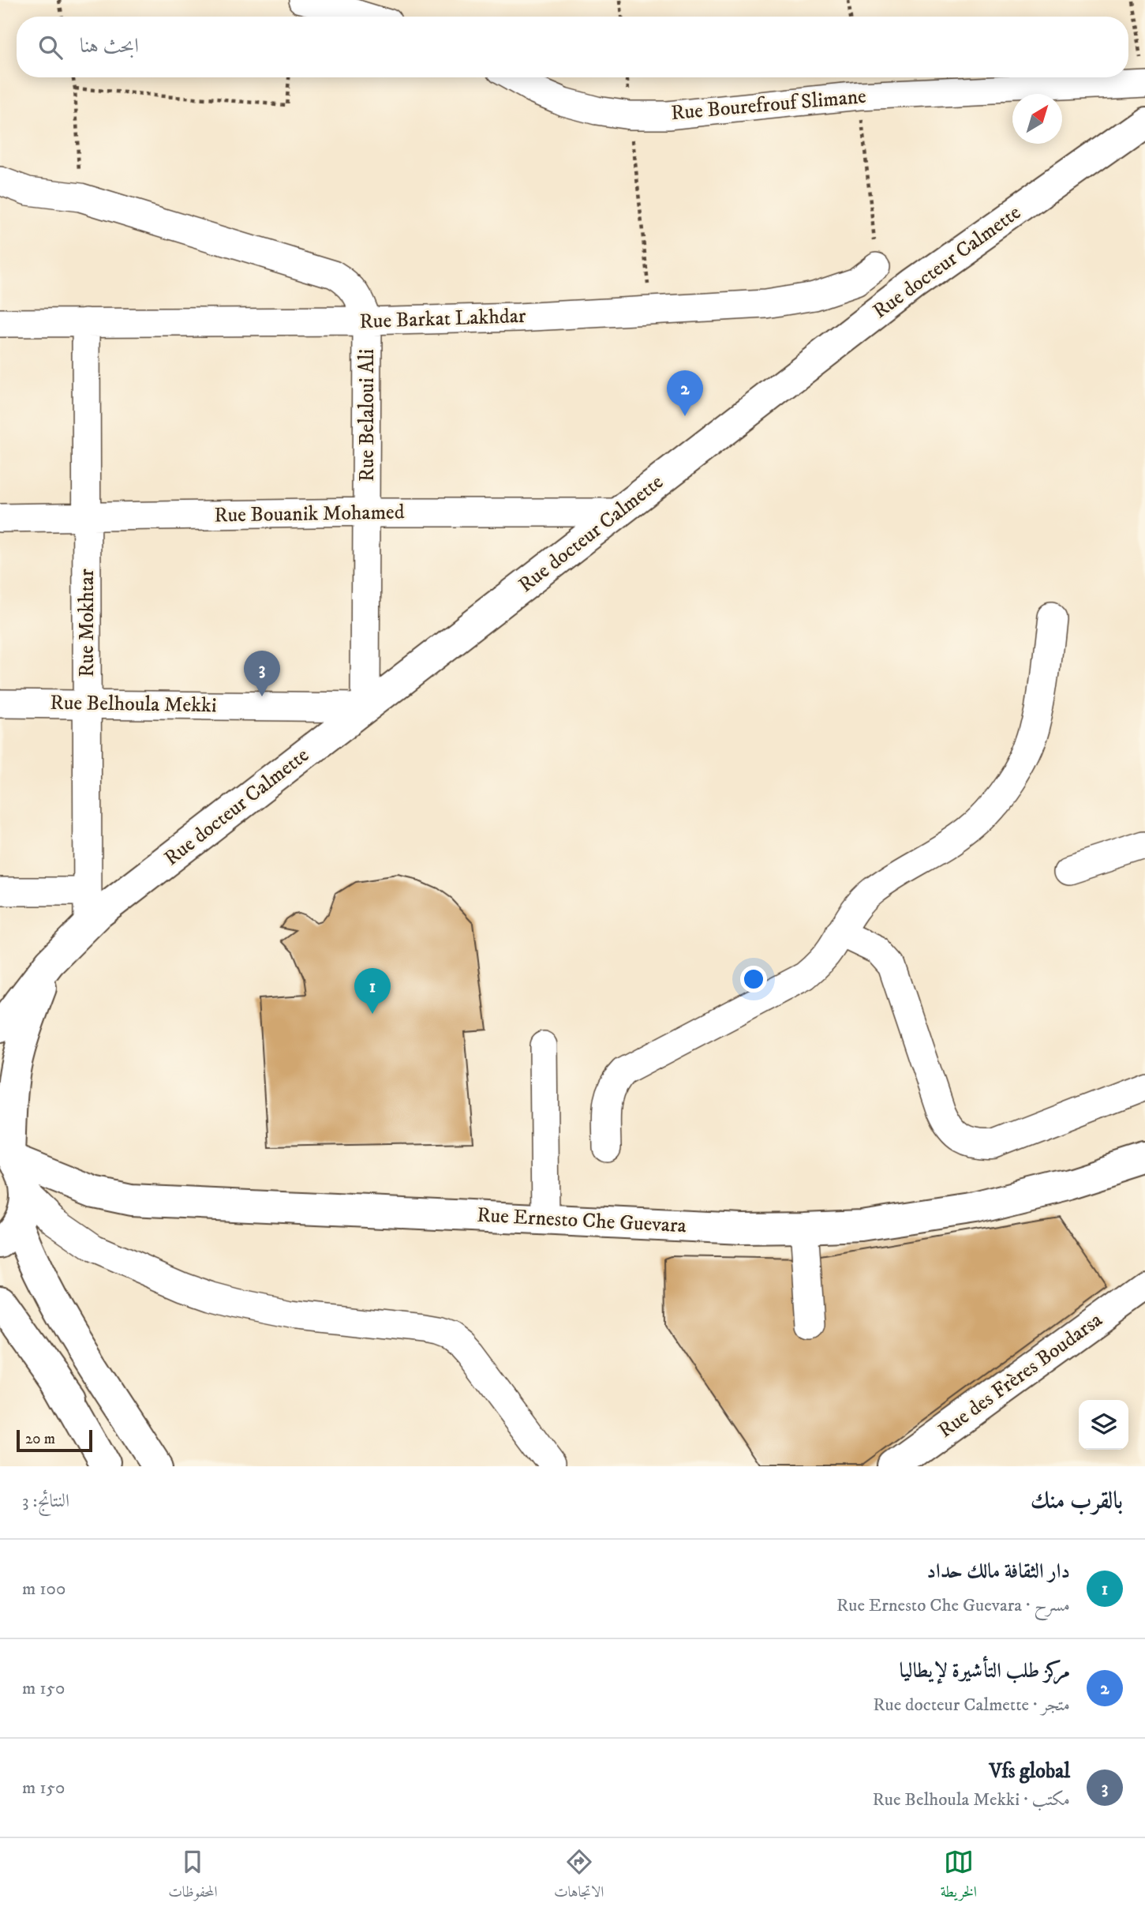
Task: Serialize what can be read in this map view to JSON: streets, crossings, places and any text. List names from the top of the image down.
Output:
{
  "streets": {
    "main road": ["Rue docteur Calmette", "Rue Ernesto Che Guevara", "Rue des Frères Boudarsa"],
    "street": [
      "Rue Bourefrouf Slimane",
      "Rue Barkat Lakhdar",
      "Rue Belaloui Ali",
      "Rue Bouanik Mohamed",
      "Rue Mokhtar",
      "Rue Belhoula Mekki"
    ]
  },
  "crossings": [
    ["Rue docteur Calmette", "Rue Belaloui Ali"],
    ["Rue docteur Calmette", "Rue Bouanik Mohamed"],
    ["Rue docteur Calmette", "Rue Mokhtar"],
    ["Rue docteur Calmette", "Rue Belhoula Mekki"],
    ["Rue docteur Calmette", "Rue Ernesto Che Guevara"],
    ["Rue Barkat Lakhdar", "Rue Belaloui Ali"],
    ["Rue Barkat Lakhdar", "Rue Mokhtar"],
    ["Rue Belaloui Ali", "Rue Bouanik Mohamed"],
    ["Rue Belaloui Ali", "Rue Belhoula Mekki"],
    ["Rue Bouanik Mohamed", "Rue Mokhtar"],
    ["Rue Mokhtar", "Rue Belhoula Mekki"]
  ],
  "scale_bar": "20 m",
  "north": "top right",
  "page": {
    "search": "ابحث هنا",
    "pins": ["2", "3", "1"],
    "scale": "20 m",
    "heading": ["بالقرب منك", "النتائج: 3"],
    "list": [
      {
        "mark": "1",
        "name": "دار الثقافة مالك حداد",
        "note": "مسرح · Rue Ernesto Che Guevara",
        "value": "100 m"
      },
      {
        "mark": "2",
        "name": "مركز طلب التأشيرة لإيطاليا",
        "note": "متجر · Rue docteur Calmette",
        "value": "150 m"
      },
      {
        "mark": "3",
        "name": "Vfs global",
        "note": "مكتب · Rue Belhoula Mekki",
        "value": "150 m"
      }
    ],
    "nav": ["الخريطة", "الاتجاهات", "المحفوظات"]
  }
}
